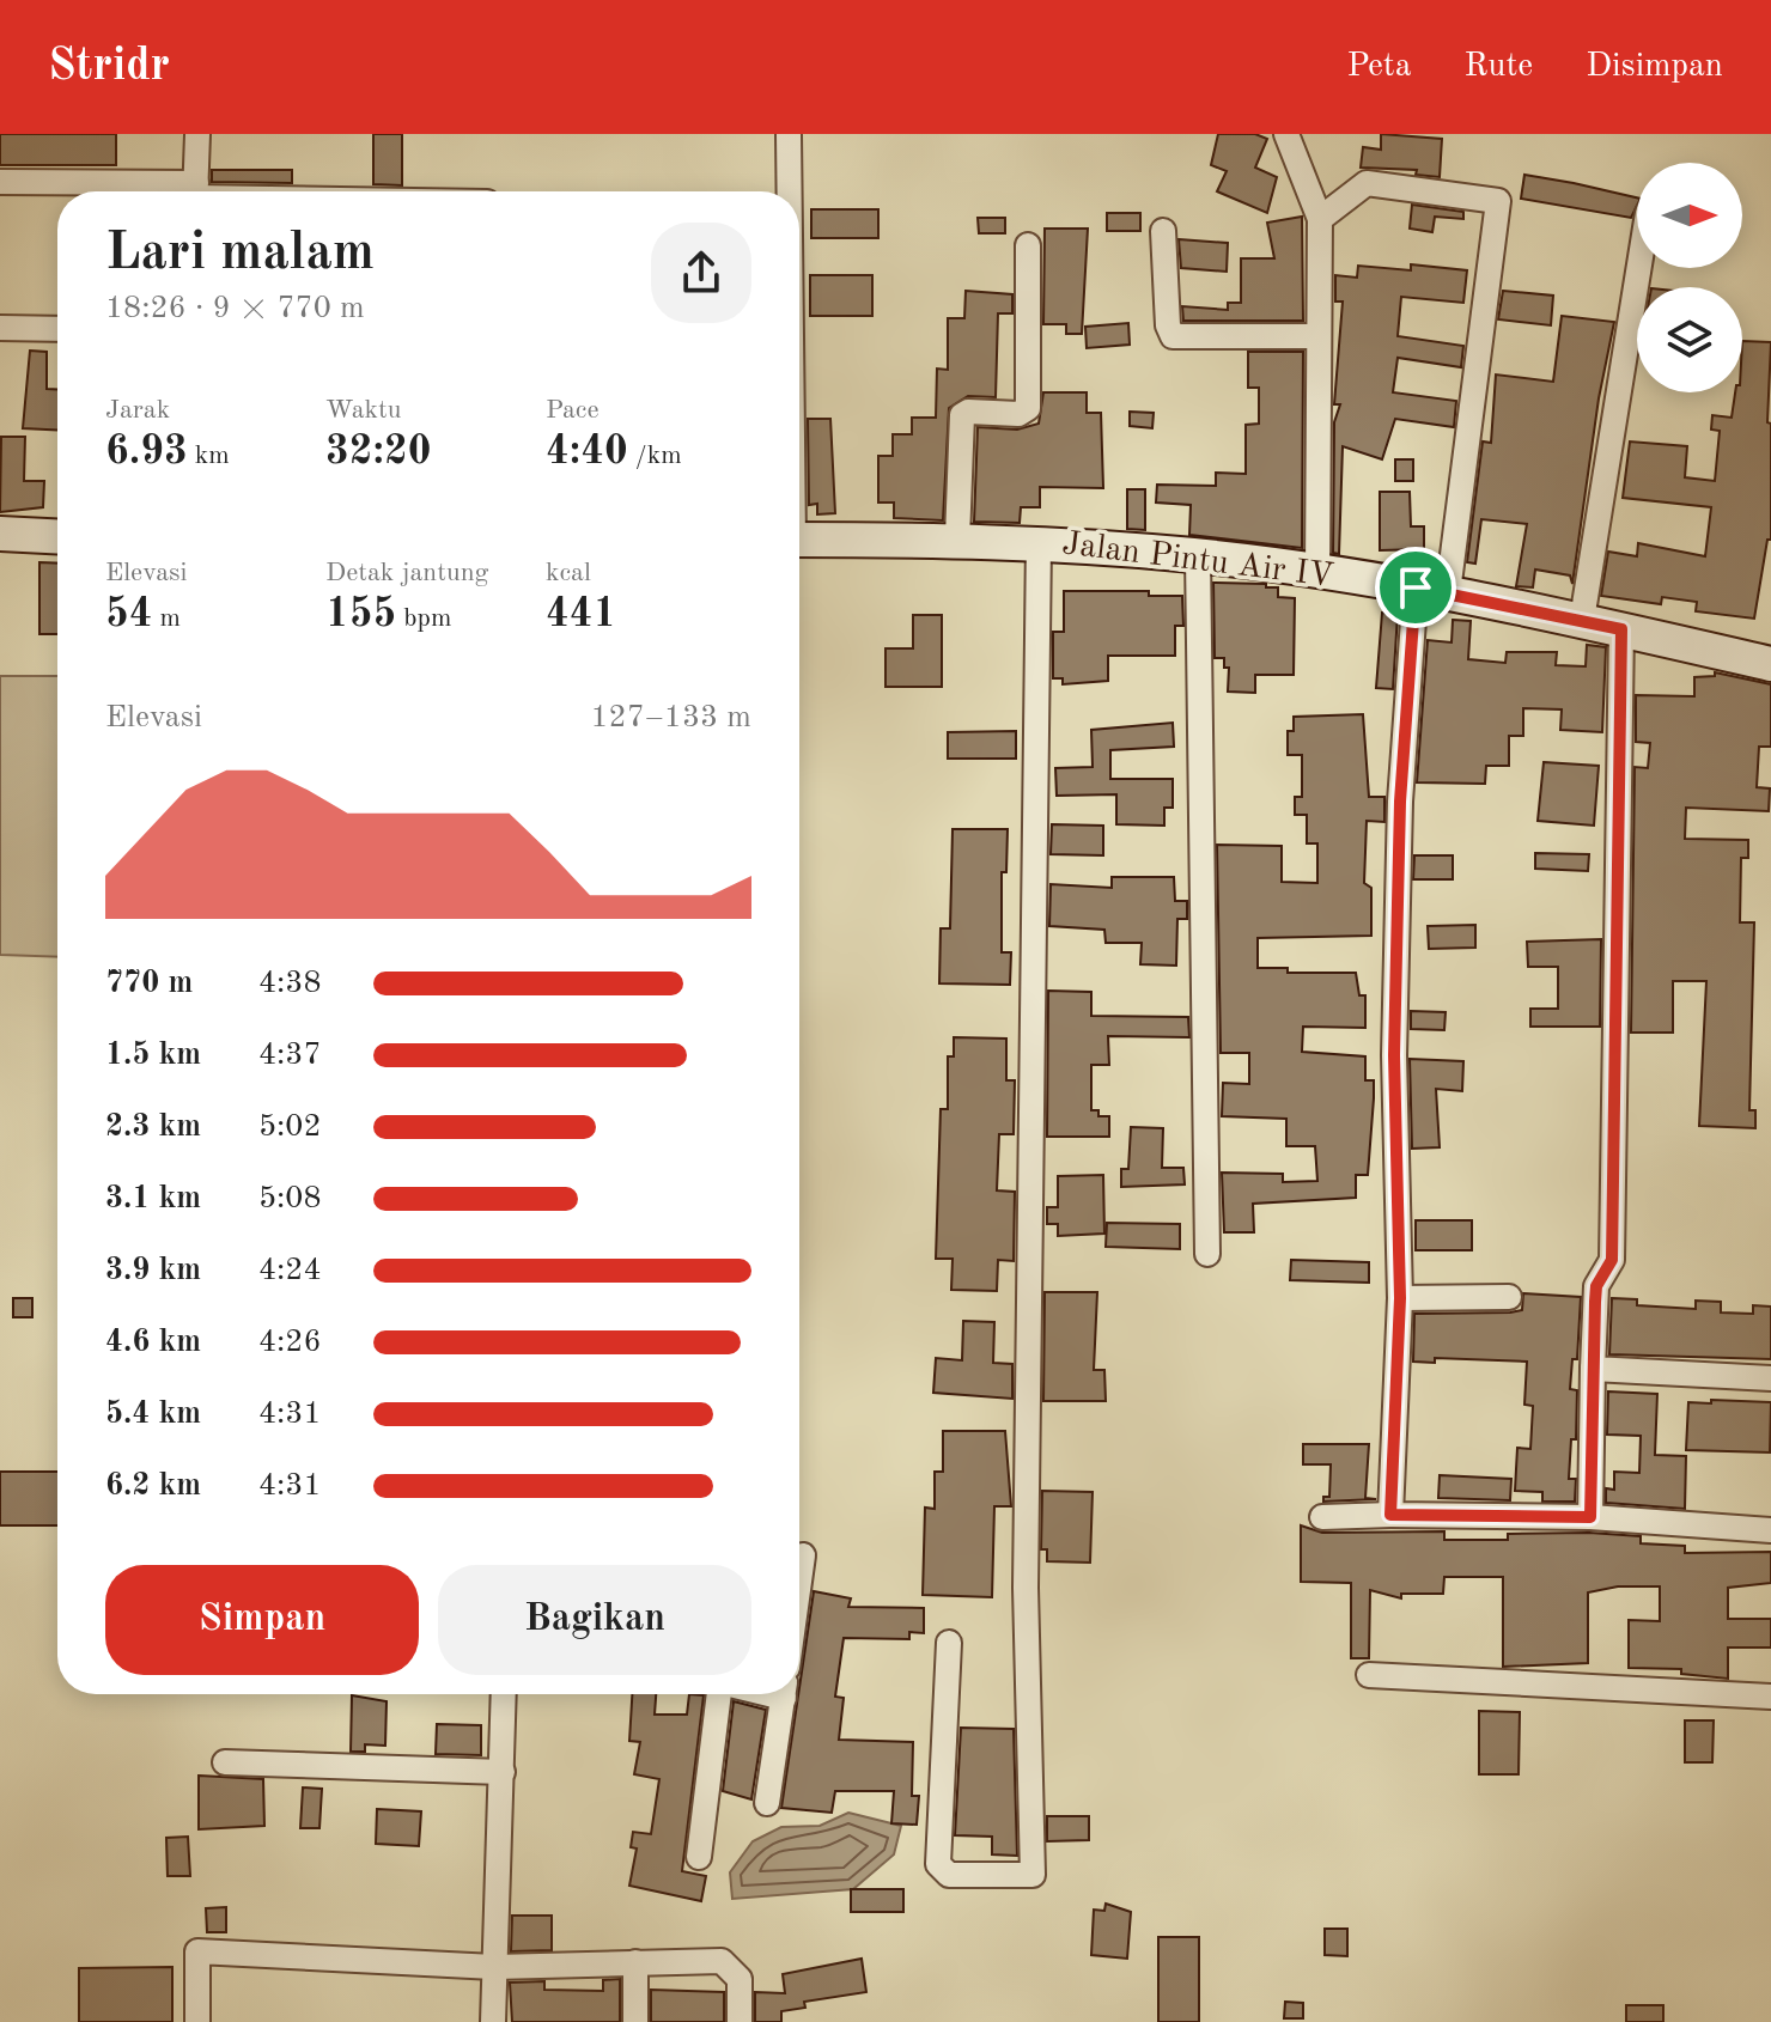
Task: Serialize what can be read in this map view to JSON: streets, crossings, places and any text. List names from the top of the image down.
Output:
{
  "streets": {
    "main road": ["Jalan Pintu Air IV"]
  },
  "north": "right",
  "page": {
    "header": "Stridr",
    "nav": ["Peta", "Rute", "Disimpan"],
    "heading": ["Lari malam", "18:26 · 9 × 770 m"],
    "stats": [
      ["Jarak", "6.93 km"],
      ["Waktu", "32:20"],
      ["Pace", "4:40 /km"],
      ["Elevasi", "54 m"],
      ["Detak jantung", "155 bpm"],
      ["kcal", "441"]
    ],
    "chart": ["Elevasi", "127–133 m"],
    "list": [
      {
        "name": "770 m",
        "note": "4:38"
      },
      {
        "name": "1.5 km",
        "note": "4:37"
      },
      {
        "name": "2.3 km",
        "note": "5:02"
      },
      {
        "name": "3.1 km",
        "note": "5:08"
      },
      {
        "name": "3.9 km",
        "note": "4:24"
      },
      {
        "name": "4.6 km",
        "note": "4:26"
      },
      {
        "name": "5.4 km",
        "note": "4:31"
      },
      {
        "name": "6.2 km",
        "note": "4:31"
      }
    ],
    "buttons": ["Simpan", "Bagikan"]
  }
}
